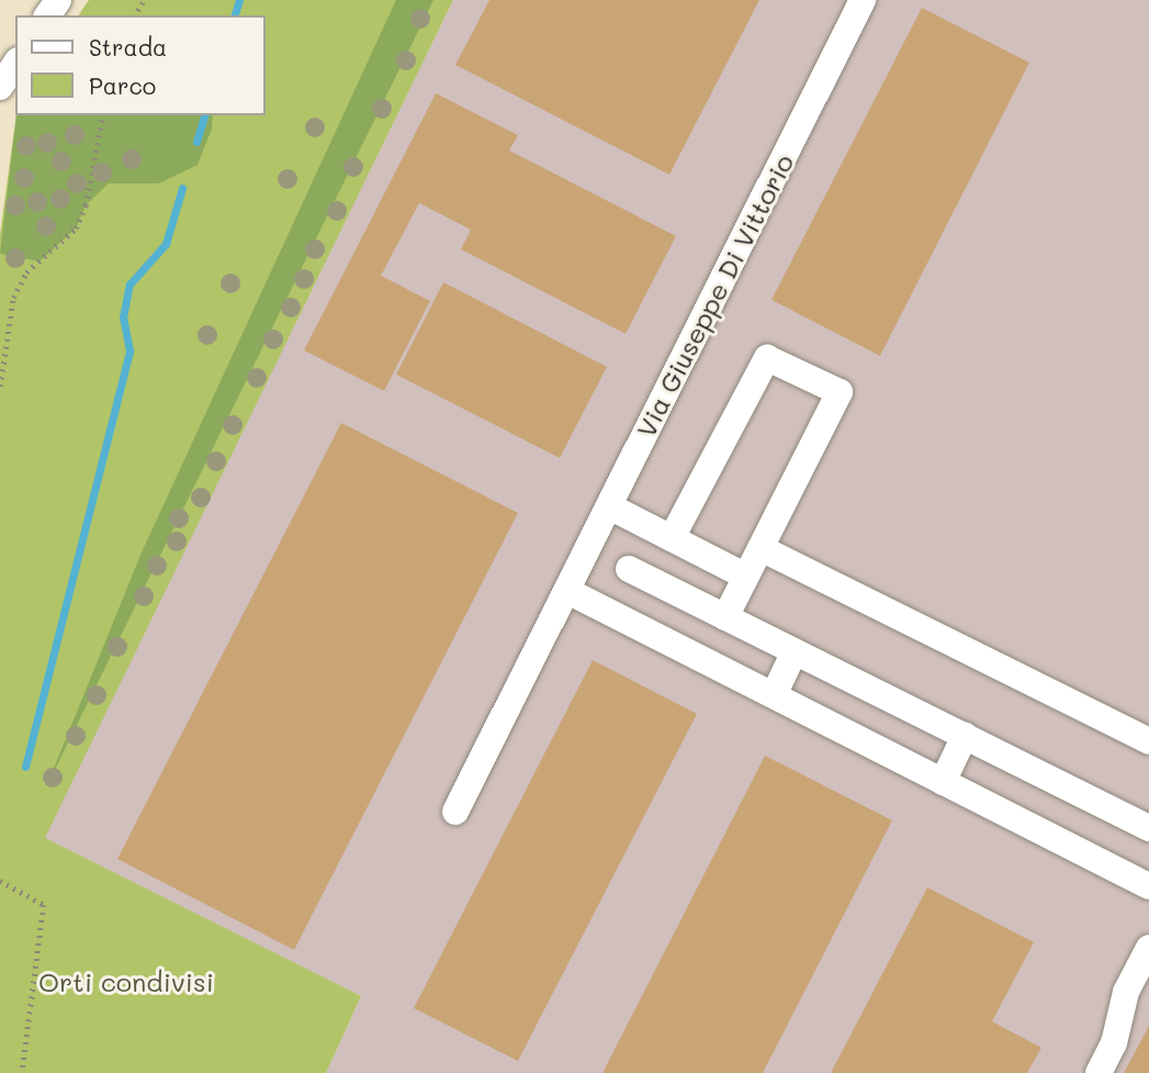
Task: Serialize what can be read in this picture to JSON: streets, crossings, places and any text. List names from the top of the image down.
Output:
{
  "streets": {
    "street": ["Via Giuseppe Di Vittorio"]
  },
  "parks": ["Orti condivisi"],
  "legend": ["Strada", "Parco"]
}
